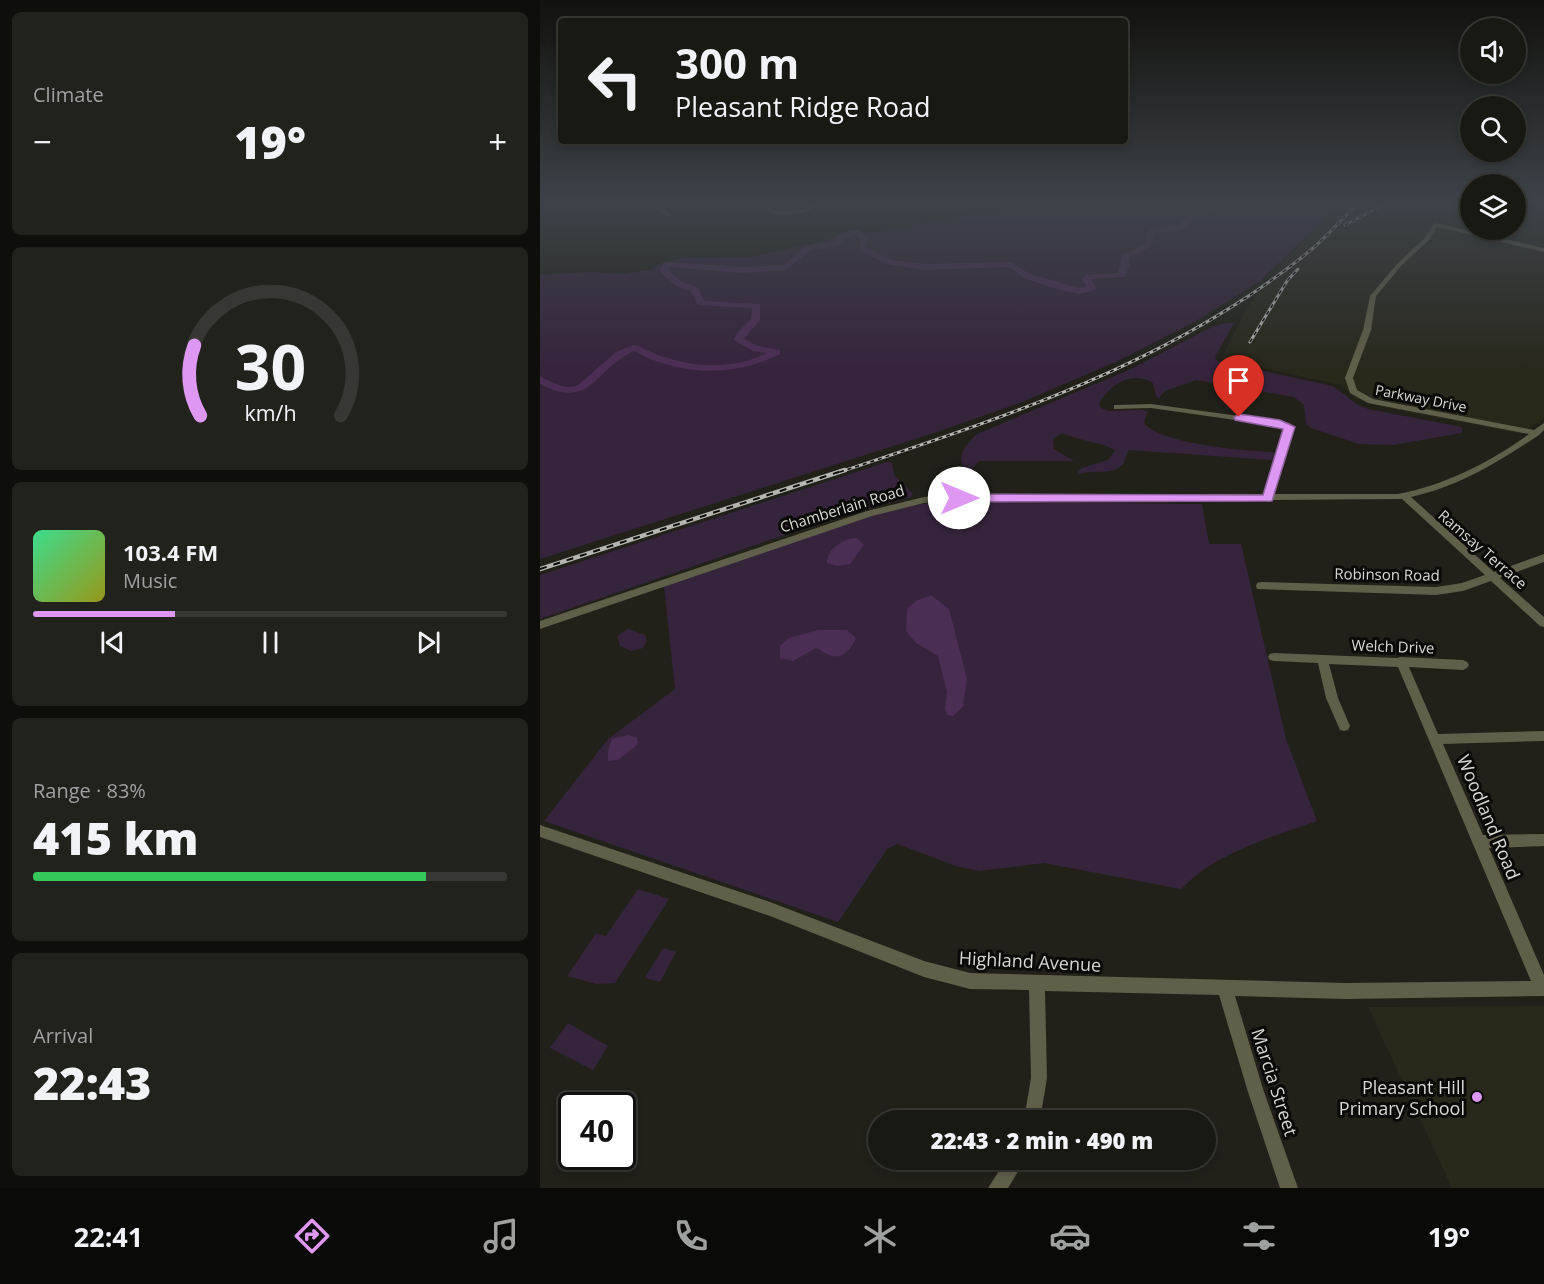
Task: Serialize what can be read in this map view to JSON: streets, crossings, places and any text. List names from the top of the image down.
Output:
{
  "streets": {
    "street": [
      "Parkway Drive",
      "Chamberlain Road",
      "Ramsay Terrace",
      "Robinson Road",
      "Welch Drive",
      "Woodland Road",
      "Highland Avenue",
      "Marcia Street"
    ]
  },
  "crossings": [
    ["Parkway Drive", "Chamberlain Road"],
    ["Chamberlain Road", "Ramsay Terrace"],
    ["Ramsay Terrace", "Robinson Road"],
    ["Welch Drive", "Woodland Road"],
    ["Woodland Road", "Highland Avenue"],
    ["Highland Avenue", "Marcia Street"]
  ],
  "places": ["Pleasant Hill Primary School"],
  "page": {
    "tile": [
      "Climate",
      ["Range · 83%", "415 km"],
      ["Arrival", "22:43"]
    ],
    "turn": ["300 m", "Pleasant Ridge Road"],
    "heat": ["−", "19°", "+"],
    "song": ["103.4 FM", "Music"],
    "limit": "40",
    "trip": "22:43 · 2 min · 490 m",
    "tabs": ["22:41", "19°"],
    "gauge": ["30", "km/h"]
  }
}
